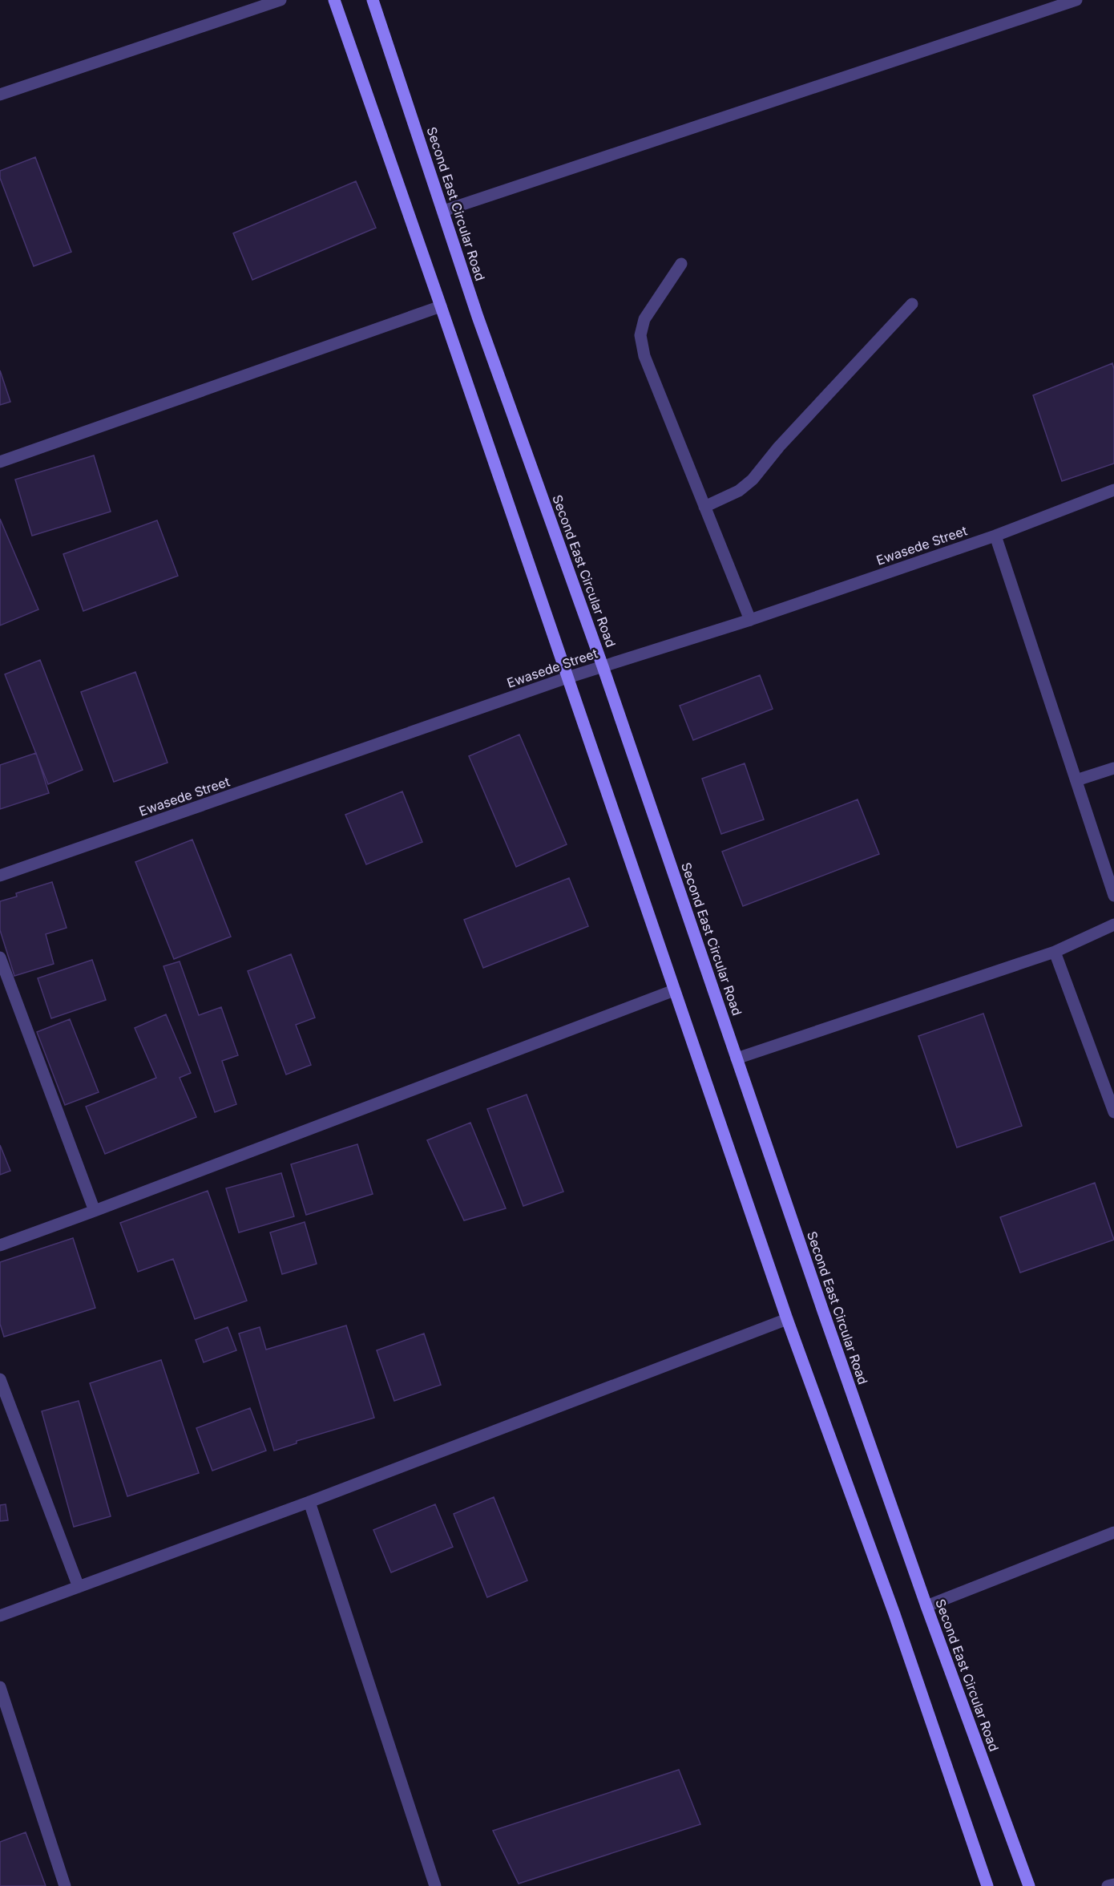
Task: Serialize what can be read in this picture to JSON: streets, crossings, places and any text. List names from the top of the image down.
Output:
{
  "streets": {
    "main road": ["Second East Circular Road"],
    "street": ["Ewasede Street"]
  },
  "crossings": [
    ["Second East Circular Road", "Ewasede Street"]
  ]
}
